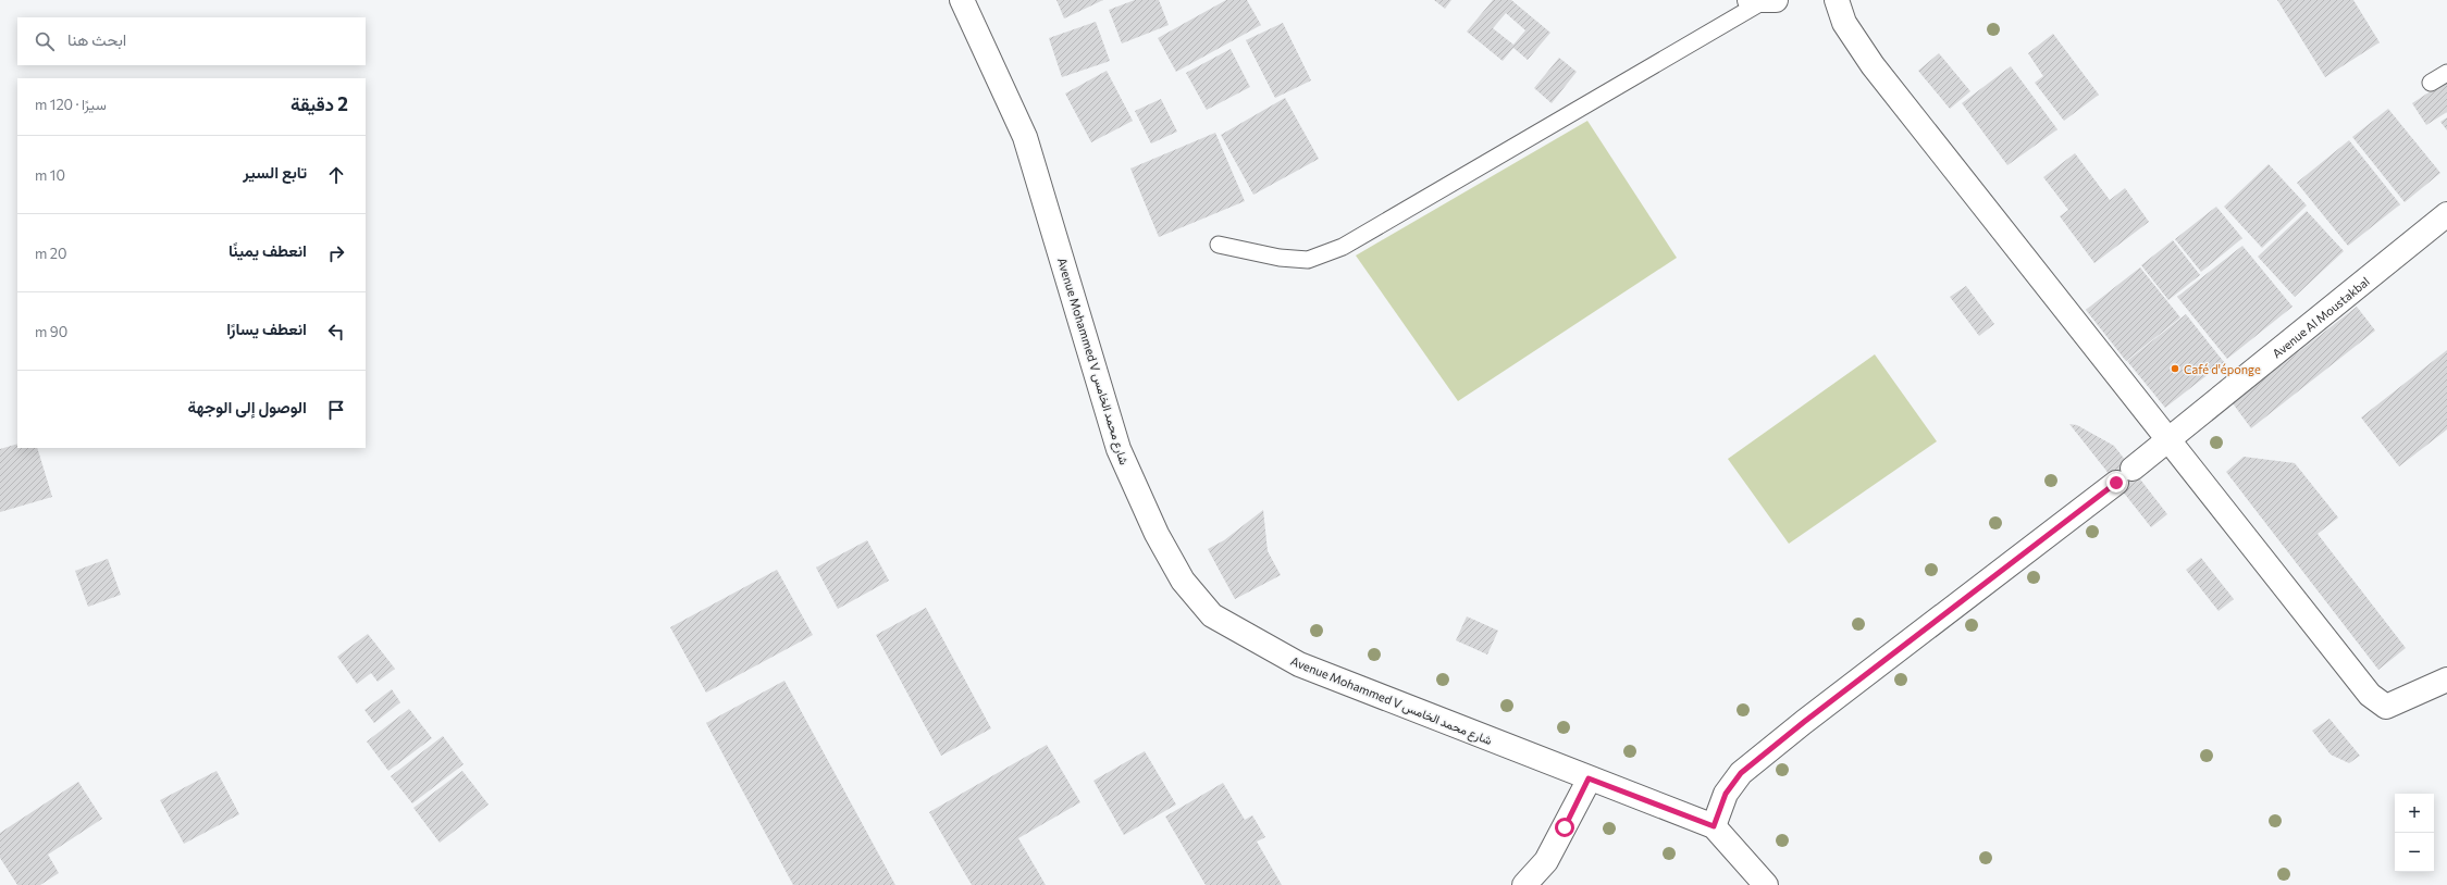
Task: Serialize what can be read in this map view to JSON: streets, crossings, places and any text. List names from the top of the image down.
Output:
{
  "streets": {
    "street": ["Avenue Al Moustakbal", "Avenue Mohammed V شارع محمد الخامس"]
  },
  "crossings": [
    ["Avenue Al Moustakbal", "Avenue Mohammed V شارع محمد الخامس"]
  ],
  "places": ["Café d'éponge"],
  "page": {
    "search": "ابحث هنا",
    "heading": ["2 دقيقة", "سيرًا · 120 m"],
    "list": [
      ["تابع السير", "10 m"],
      ["انعطف يمينًا", "20 m"],
      ["انعطف يسارًا", "90 m"],
      "الوصول إلى الوجهة"
    ],
    "map_buttons": ["+", "−"]
  }
}
